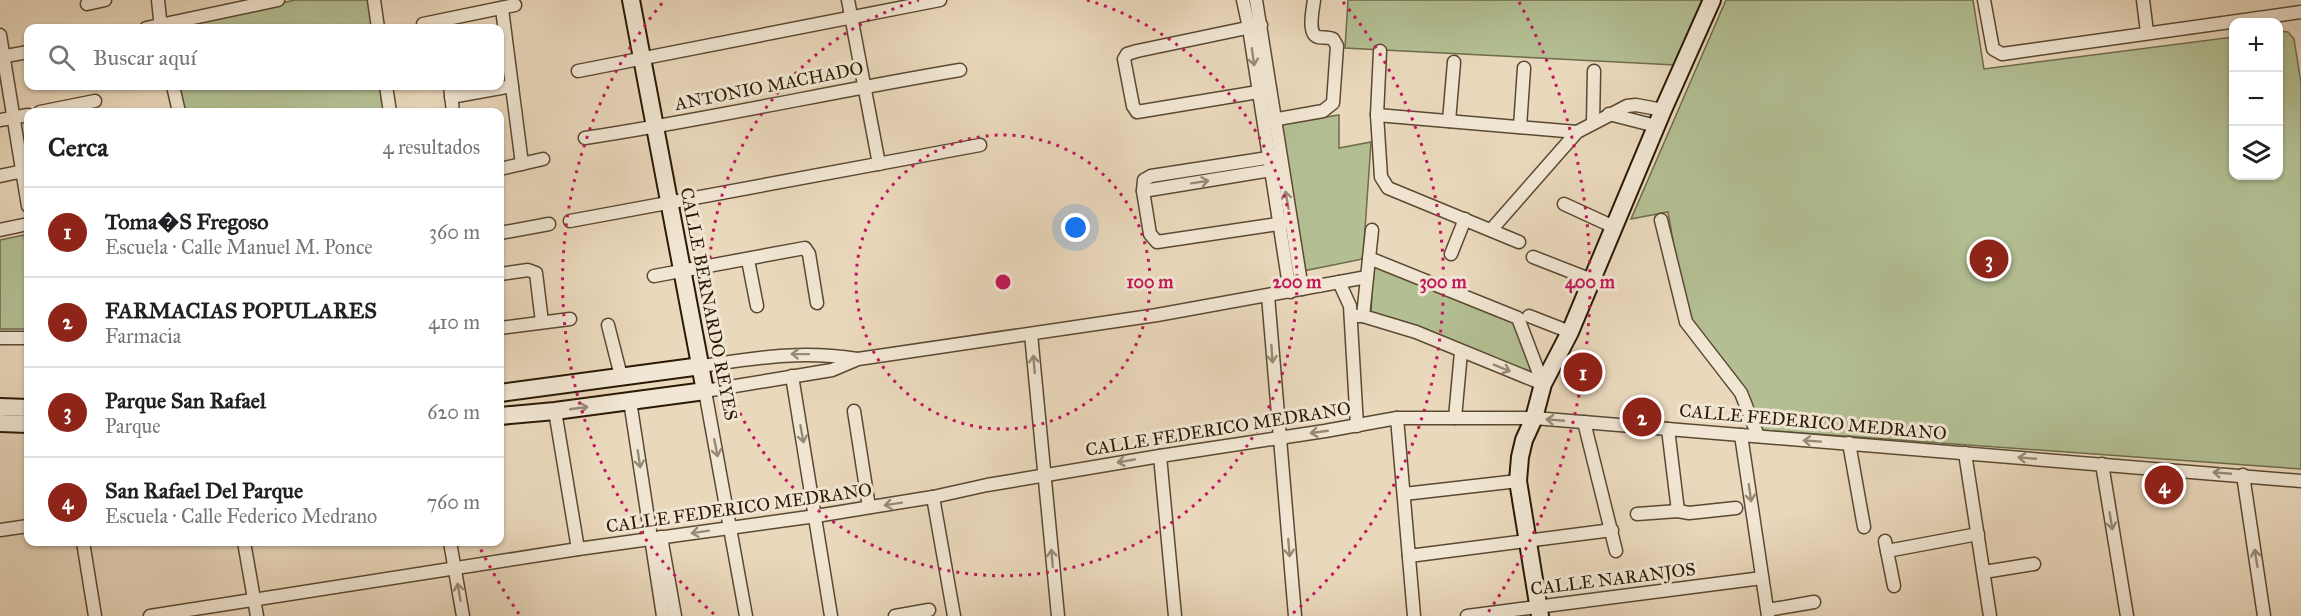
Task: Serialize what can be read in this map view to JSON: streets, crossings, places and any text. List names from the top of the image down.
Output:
{
  "streets": {
    "street": [
      "ANTONIO MACHADO",
      "CALLE BERNARDO REYES",
      "CALLE FEDERICO MEDRANO",
      "CALLE NARANJOS"
    ]
  },
  "crossings": [
    ["ANTONIO MACHADO", "CALLE BERNARDO REYES"],
    ["CALLE BERNARDO REYES", "CALLE FEDERICO MEDRANO"]
  ],
  "page": {
    "map_buttons": ["+", "−"],
    "search": "Buscar aquí",
    "heading": ["Cerca", "4 resultados"],
    "list": [
      {
        "mark": "1",
        "name": "Toma�S Fregoso",
        "note": "Escuela · Calle Manuel M. Ponce",
        "value": "360 m"
      },
      {
        "mark": "2",
        "name": "FARMACIAS POPULARES",
        "note": "Farmacia",
        "value": "410 m"
      },
      {
        "mark": "3",
        "name": "Parque San Rafael",
        "note": "Parque",
        "value": "620 m"
      },
      {
        "mark": "4",
        "name": "San Rafael Del Parque",
        "note": "Escuela · Calle Federico Medrano",
        "value": "760 m"
      }
    ],
    "pins": [
      "3",
      "1",
      "2",
      "4"
    ]
  },
  "rings": [
    "100 m",
    "200 m",
    "300 m",
    "400 m"
  ]
}
